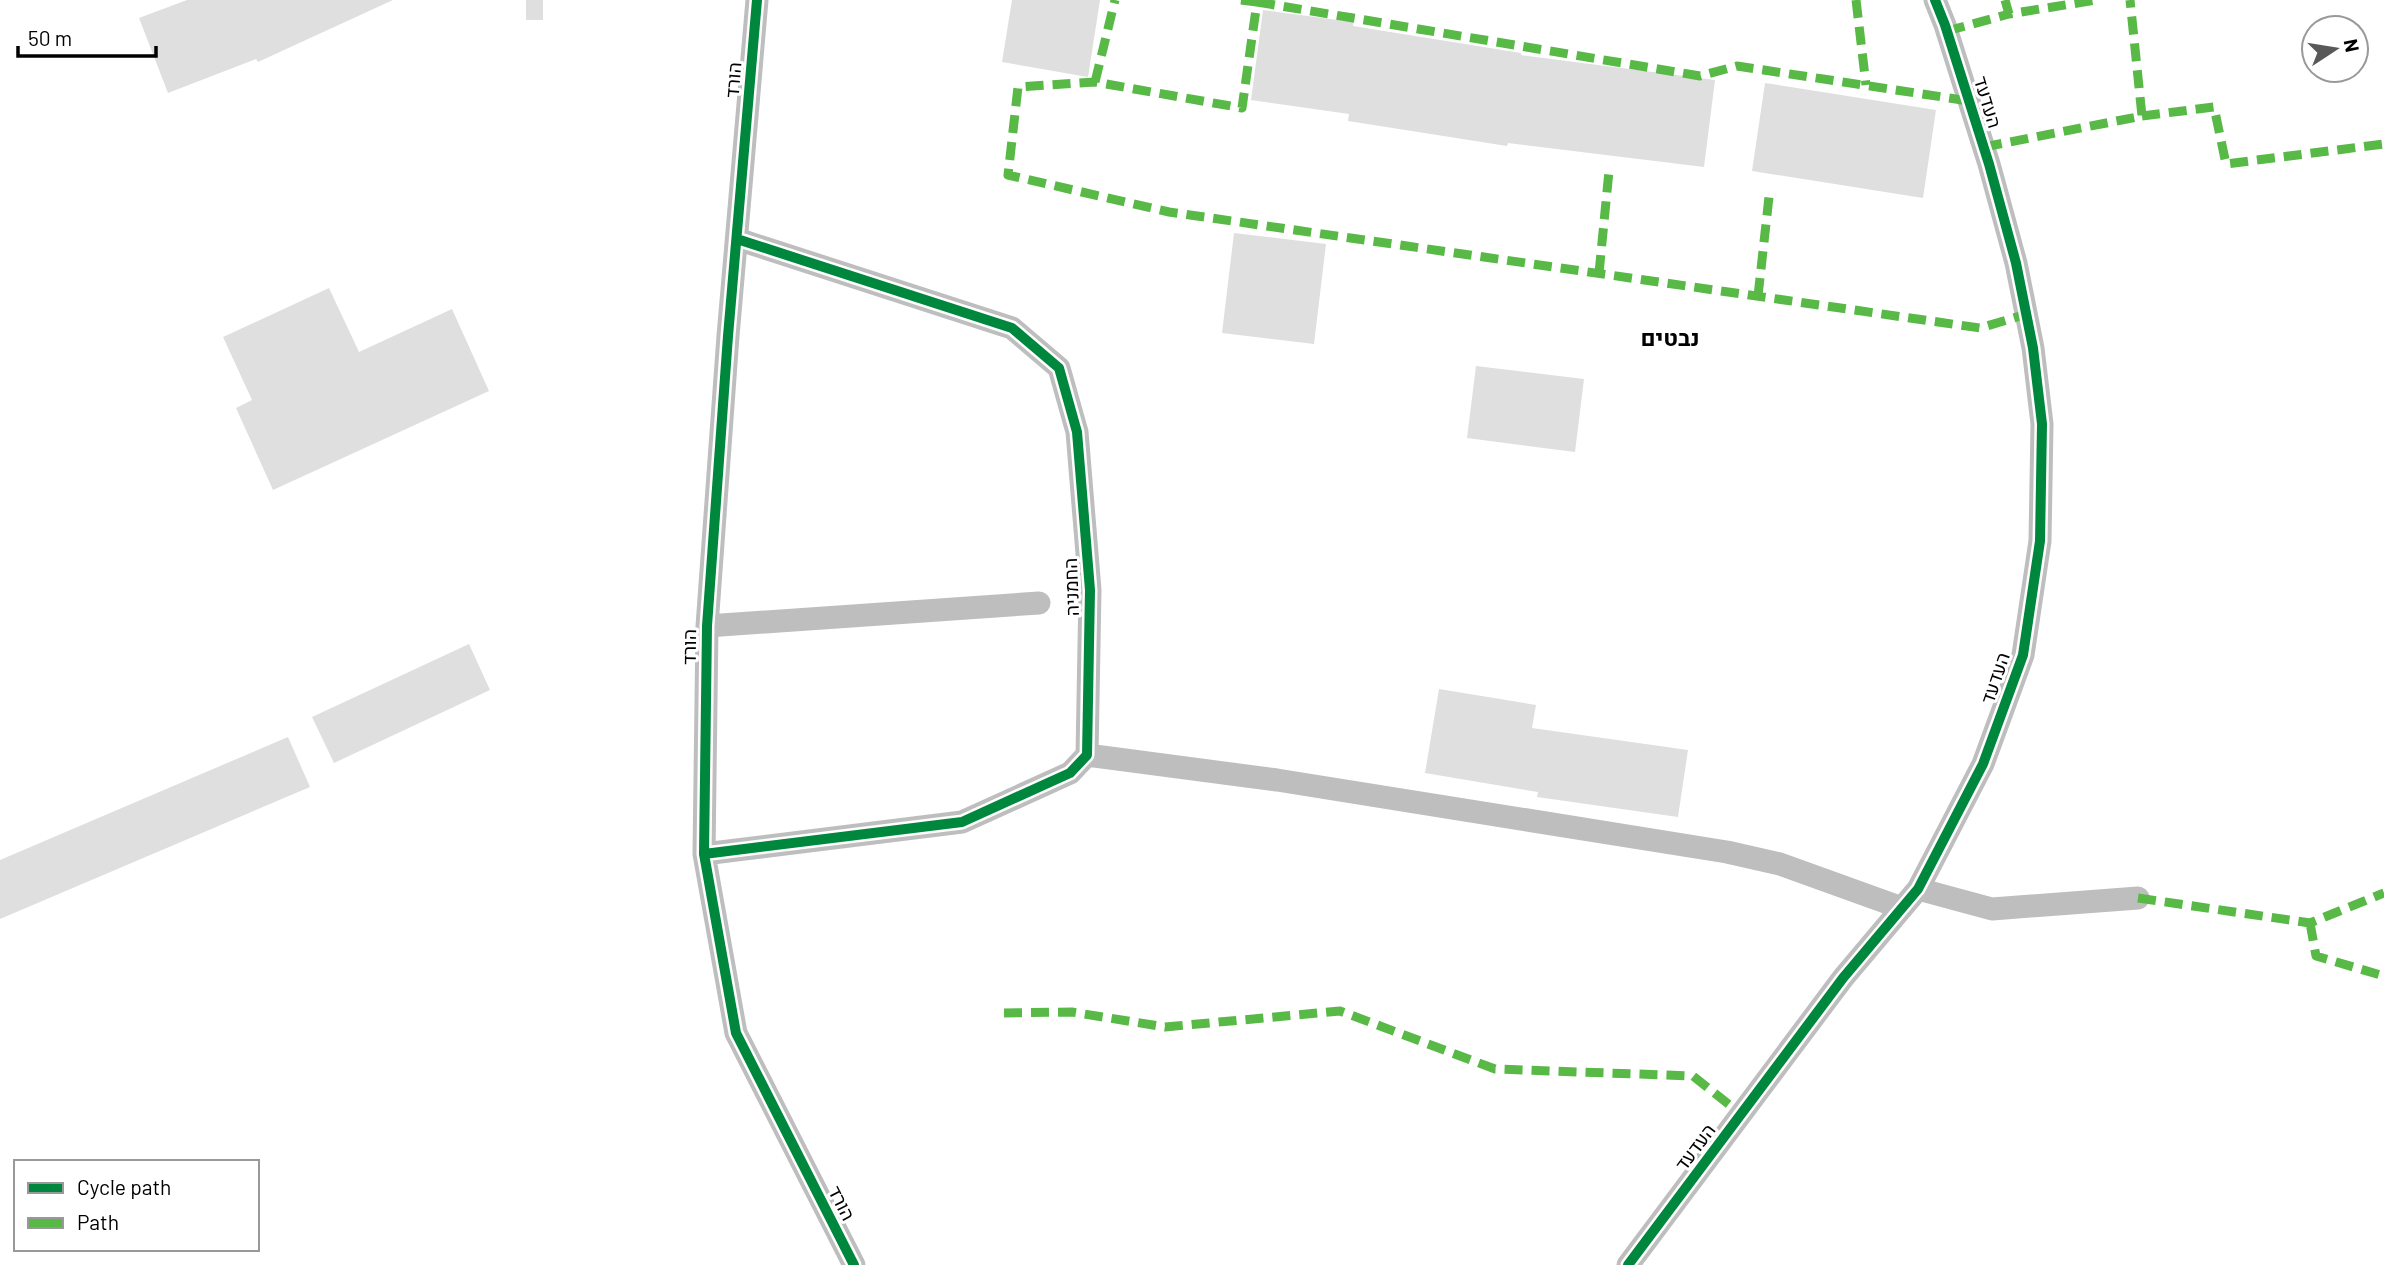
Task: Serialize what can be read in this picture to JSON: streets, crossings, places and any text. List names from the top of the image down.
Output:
{
  "streets": {
    "street": ["הורד", "העדעד", "החמניה"]
  },
  "crossings": [
    ["הורד", "החמניה"]
  ],
  "districts": ["נבטים"],
  "legend": ["Cycle path", "Path"],
  "scale_bar": "50 m",
  "north": "right"
}
